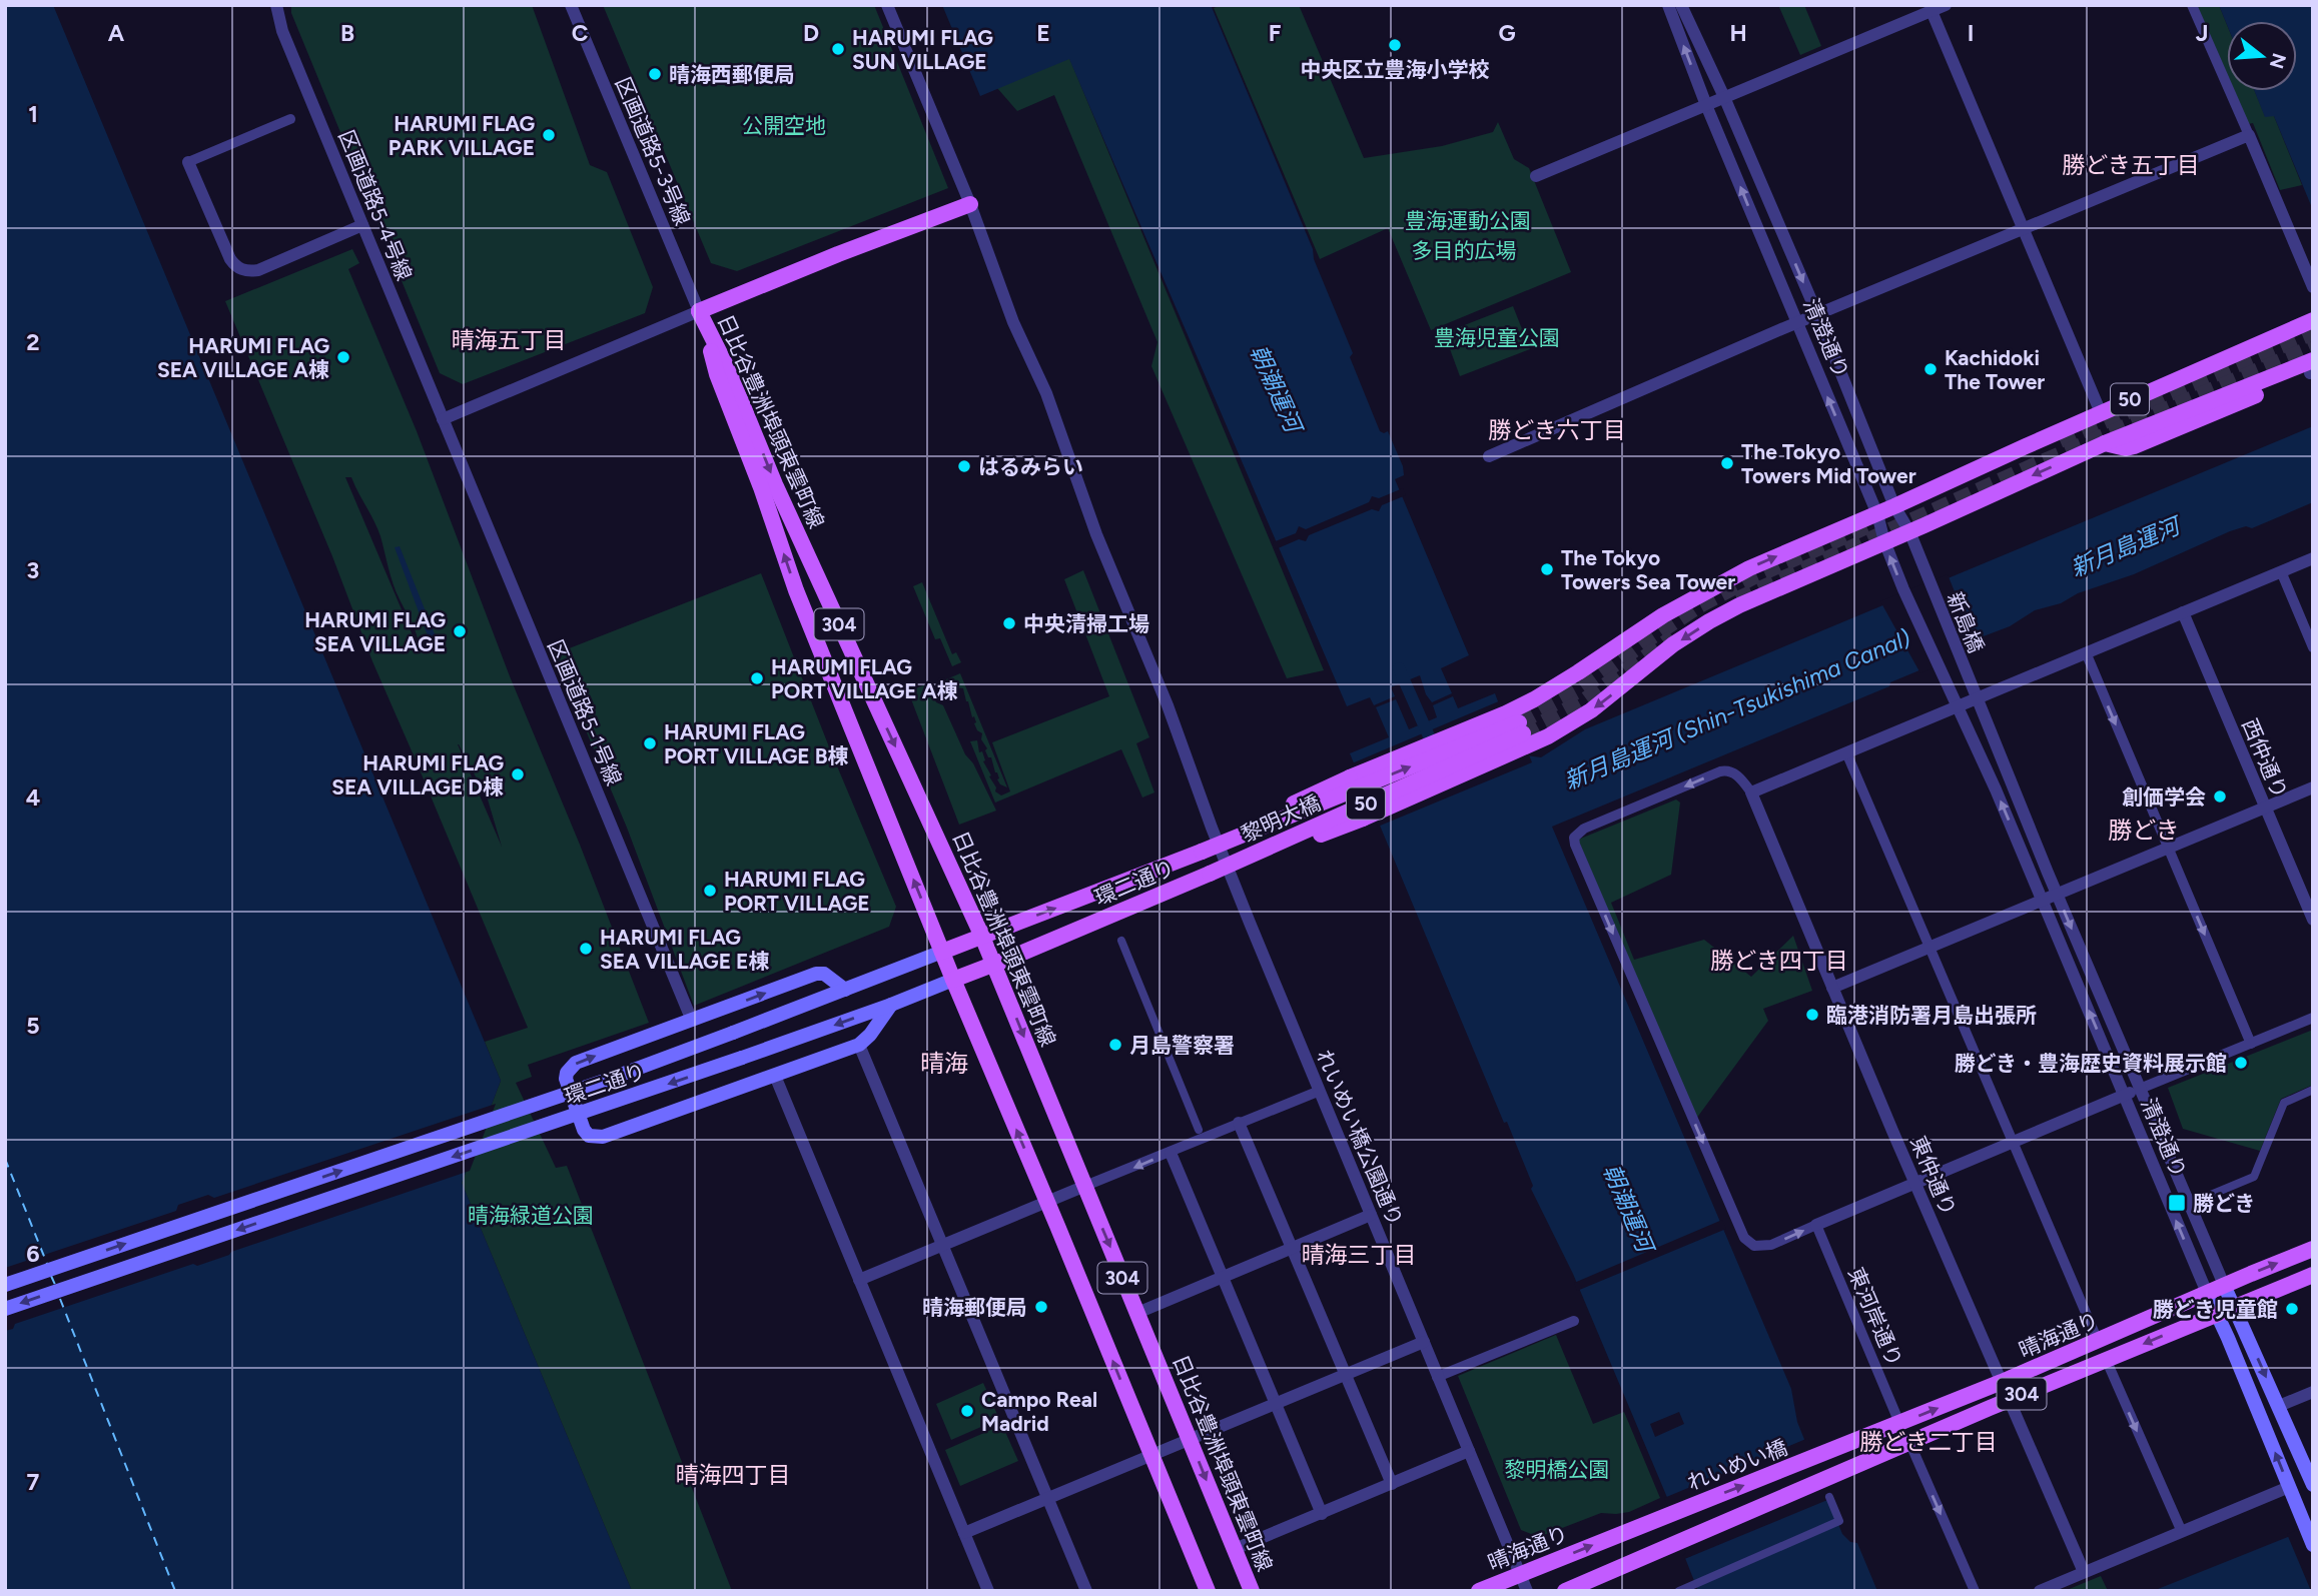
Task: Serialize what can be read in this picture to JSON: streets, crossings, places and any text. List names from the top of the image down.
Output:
{
  "streets": {
    "main road": [
      "清澄通り",
      "50",
      "日比谷豊洲埠頭東雲町線",
      "304",
      "黎明大橋",
      "環二通り",
      "晴海通り",
      "れいめい橋"
    ],
    "street": [
      "区画道路5-3号線",
      "区画道路5-4号線",
      "新島橋",
      "区画道路5-1号線",
      "西仲通り",
      "れいめい橋公園通り",
      "東仲通り",
      "東河岸通り"
    ]
  },
  "crossings": [
    ["区画道路5-3号線", "日比谷豊洲埠頭東雲町線"],
    ["区画道路5-4号線", "区画道路5-1号線"],
    ["清澄通り", "50"],
    ["清澄通り", "新島橋"],
    ["清澄通り", "晴海通り"],
    ["50", "黎明大橋"],
    ["50", "環二通り"],
    ["日比谷豊洲埠頭東雲町線", "環二通り"],
    ["日比谷豊洲埠頭東雲町線", "れいめい橋公園通り"],
    ["黎明大橋", "環二通り"],
    ["れいめい橋公園通り", "晴海通り"],
    ["東仲通り", "晴海通り"],
    ["東河岸通り", "晴海通り"],
    ["晴海通り", "れいめい橋"]
  ],
  "one_way": ["れいめい橋"],
  "districts": [
    "勝どき五丁目",
    "晴海五丁目",
    "勝どき六丁目",
    "勝どき",
    "勝どき四丁目",
    "晴海",
    "晴海三丁目",
    "勝どき二丁目",
    "晴海四丁目"
  ],
  "water": ["朝潮運河", "新月島運河", "新月島運河 (Shin-Tsukishima Canal)"],
  "parks": [
    "公開空地",
    "豊海運動公園",
    "多目的広場",
    "豊海児童公園",
    "晴海緑道公園",
    "黎明橋公園"
  ],
  "places": {
    "other": [
      "中央区立豊海小学校",
      "HARUMI FLAG SUN VILLAGE",
      "晴海西郵便局",
      "HARUMI FLAG PARK VILLAGE",
      "HARUMI FLAG SEA VILLAGE A棟",
      "Kachidoki The Tower",
      "The Tokyo Towers Mid Tower",
      "はるみらい",
      "The Tokyo Towers Sea Tower",
      "中央清掃工場",
      "HARUMI FLAG SEA VILLAGE",
      "HARUMI FLAG PORT VILLAGE A棟",
      "HARUMI FLAG PORT VILLAGE B棟",
      "HARUMI FLAG SEA VILLAGE D棟",
      "創価学会",
      "HARUMI FLAG PORT VILLAGE",
      "HARUMI FLAG SEA VILLAGE E棟",
      "臨港消防署月島出張所",
      "月島警察署",
      "勝どき・豊海歴史資料展示館",
      "晴海郵便局",
      "勝どき児童館",
      "Campo Real Madrid"
    ],
    "transit": ["勝どき"]
  },
  "north": "right",
  "grid": {
    "columns": [
      "A",
      "B",
      "C",
      "D",
      "E",
      "F",
      "G",
      "H",
      "I",
      "J"
    ],
    "rows": [
      "1",
      "2",
      "3",
      "4",
      "5",
      "6",
      "7"
    ]
  }
}
